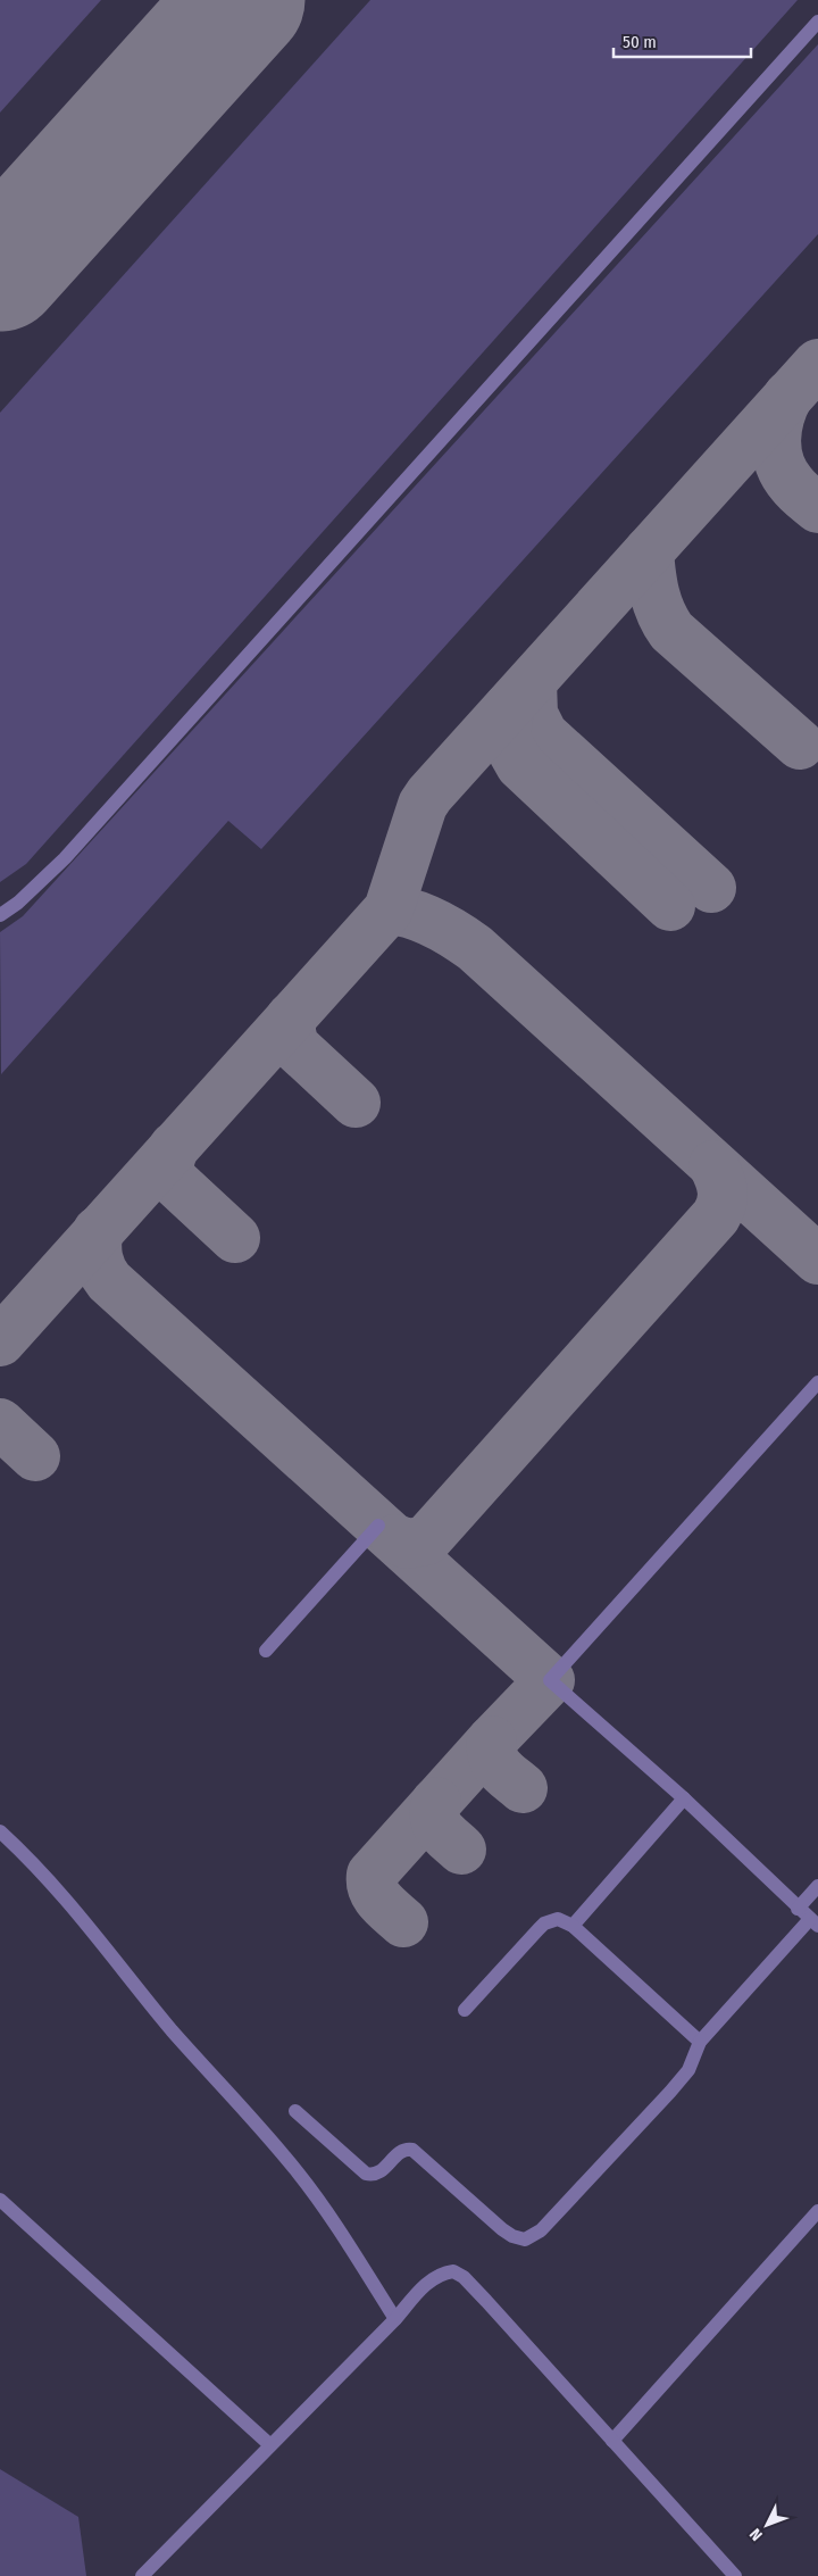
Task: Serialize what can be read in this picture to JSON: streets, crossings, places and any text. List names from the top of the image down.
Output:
{
  "scale_bar": "50 m",
  "north": "bottom left"
}
